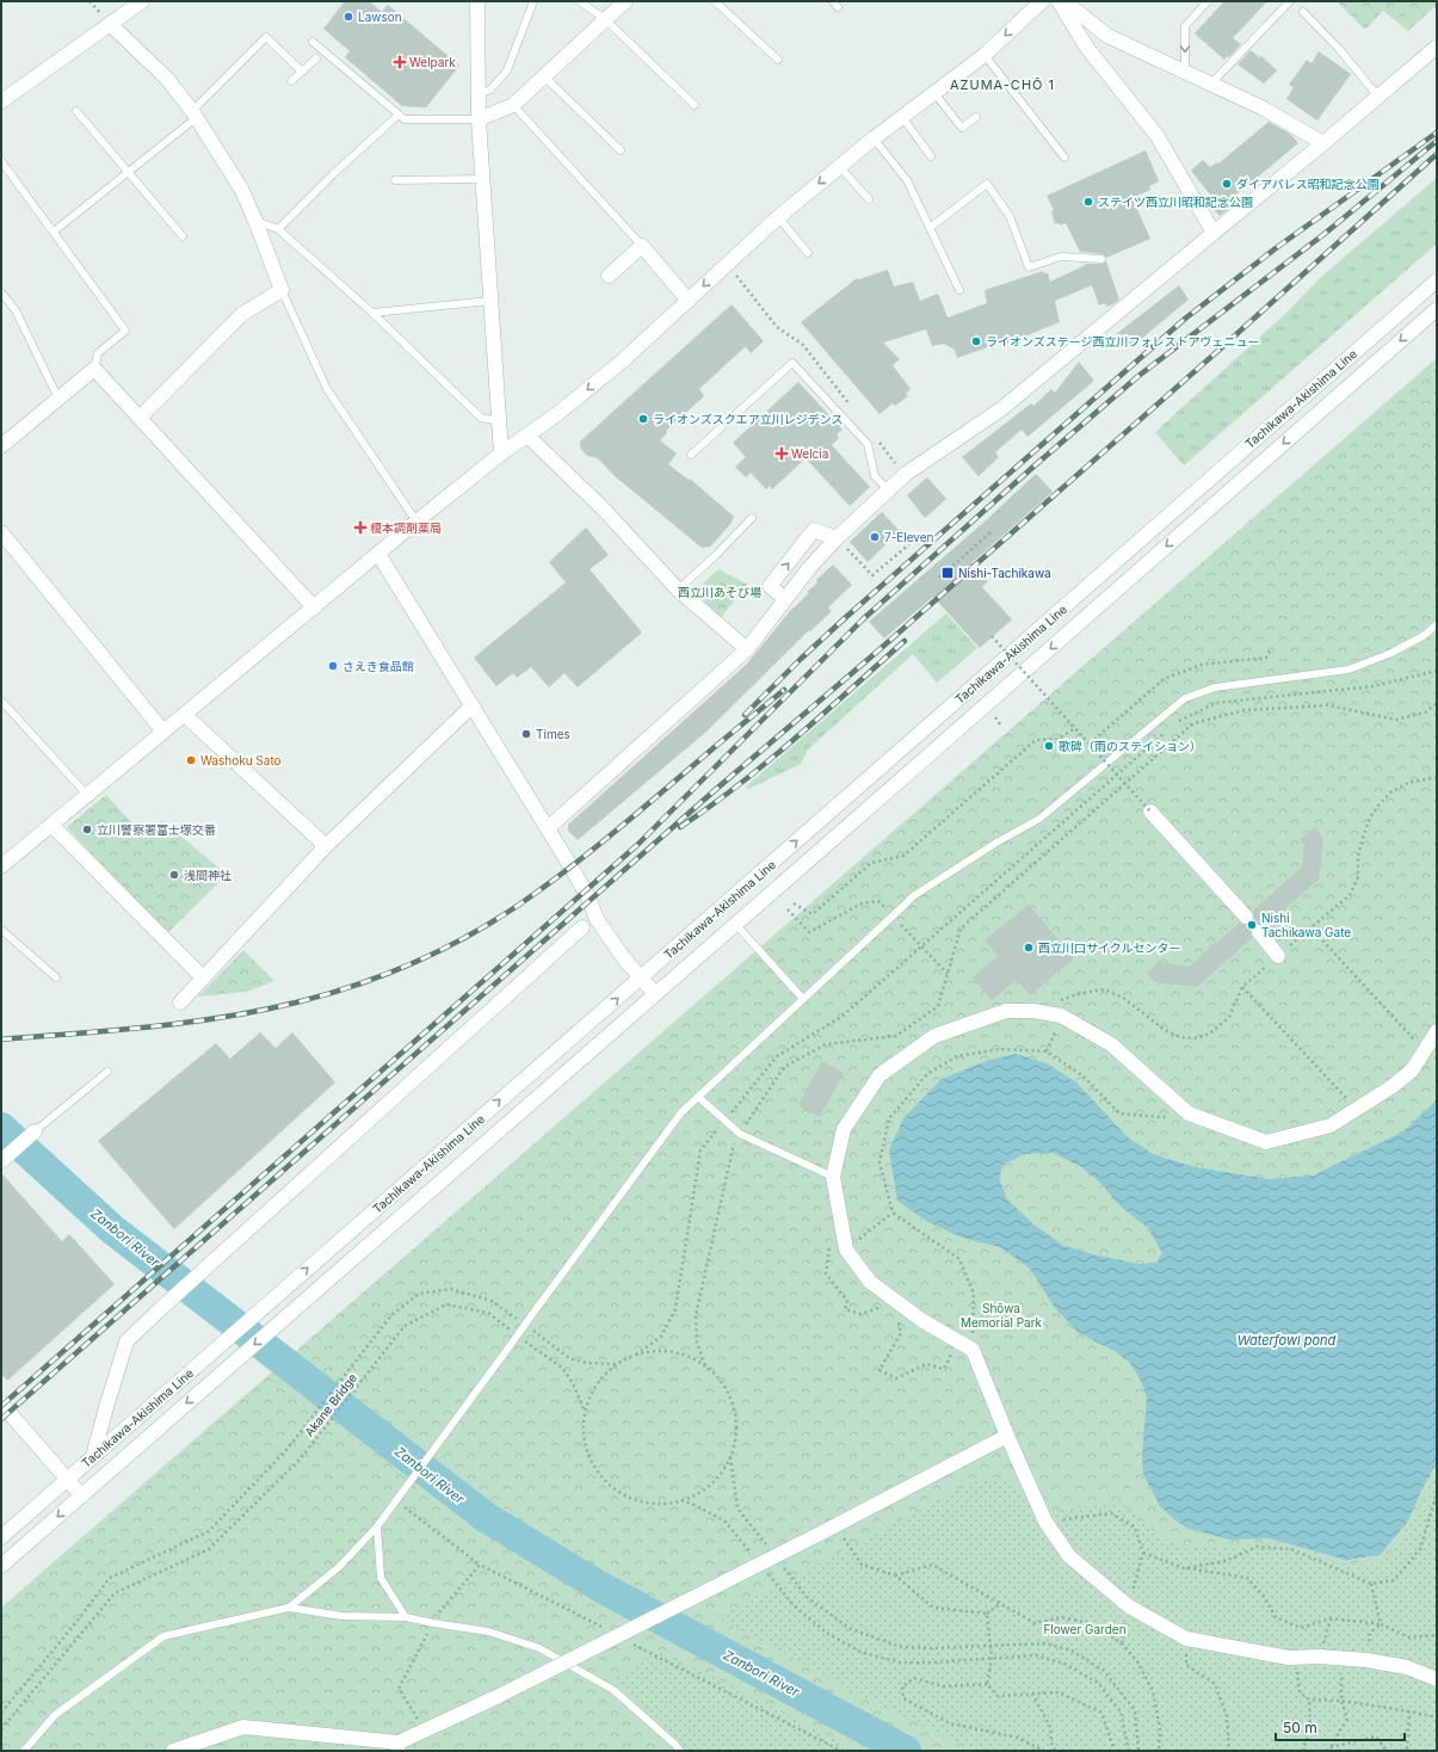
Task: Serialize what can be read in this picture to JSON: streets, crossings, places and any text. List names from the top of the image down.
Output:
{
  "streets": {
    "street": ["Tachikawa-Akishima Line"],
    "path": ["Akane Bridge"]
  },
  "districts": ["AZUMA-CHŌ 1"],
  "water": ["Zanbori River", "Waterfowl pond"],
  "parks": ["西立川あそび場", "Shōwa Memorial Park", "Flower Garden"],
  "places": {
    "other": [
      "Lawson",
      "ダイアパレス昭和記念公園",
      "ステイツ西立川昭和記念公園",
      "ライオンズステージ西立川フォレストアヴェニュー",
      "ライオンズスクエア立川レジデンス",
      "7-Eleven",
      "さえき食品館",
      "Times",
      "歌碑（雨のステイション）",
      "Washoku Sato",
      "立川警察署富士塚交番",
      "浅間神社",
      "Nishi Tachikawa Gate",
      "西立川口サイクルセンター"
    ],
    "health": ["Welpark", "Welcia", "榎本調剤薬局"],
    "transit": ["Nishi-Tachikawa"]
  },
  "scale_bar": "50 m"
}
